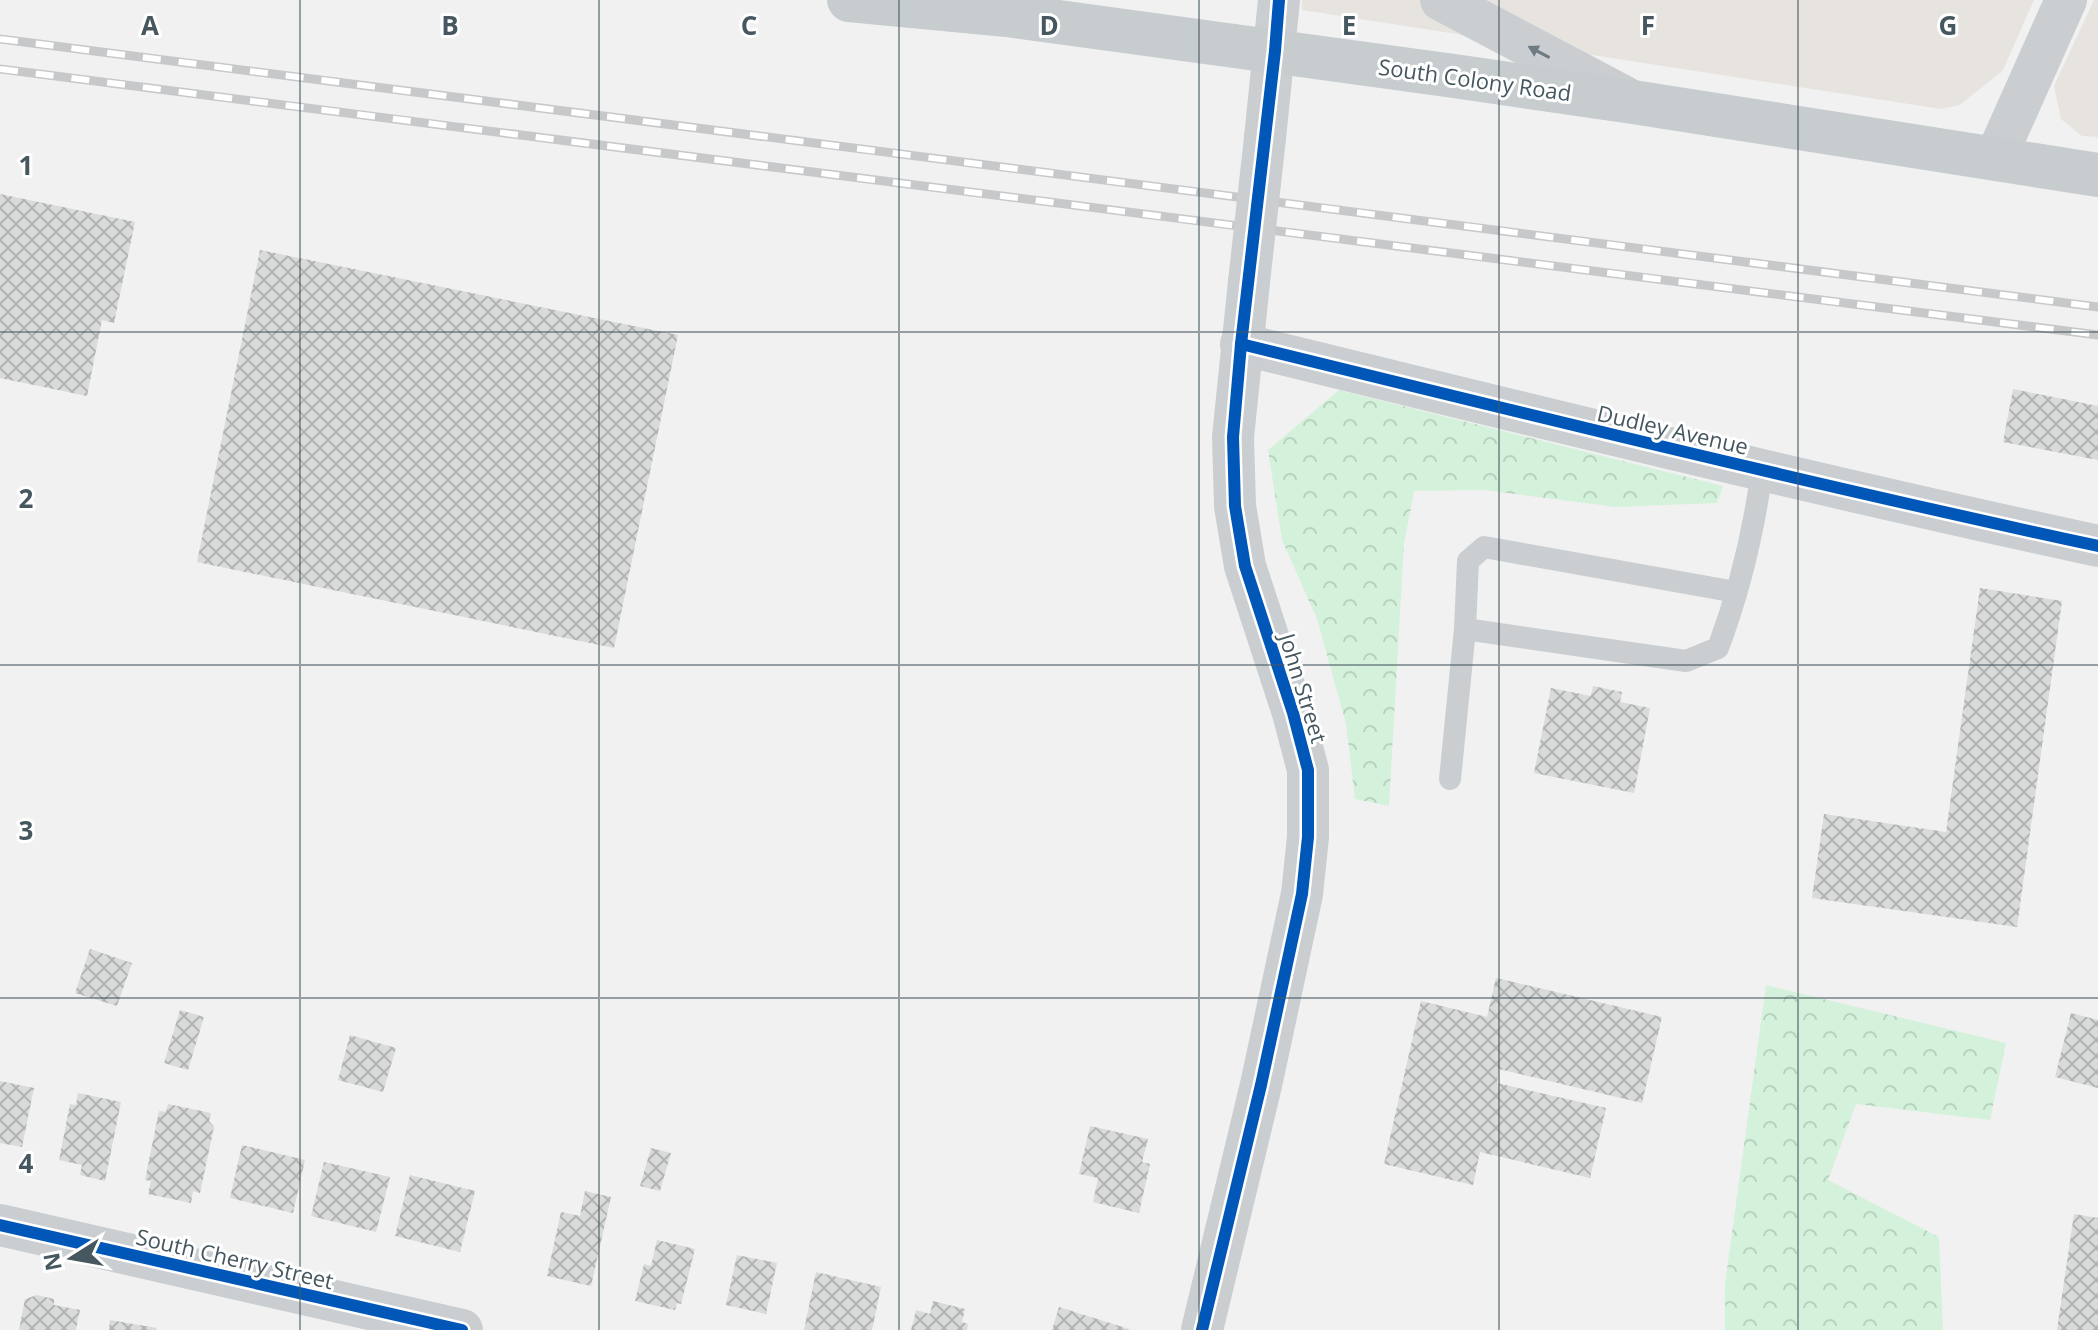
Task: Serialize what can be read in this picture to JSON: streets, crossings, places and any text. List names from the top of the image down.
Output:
{
  "streets": {
    "main road": ["South Colony Road"],
    "street": ["Dudley Avenue", "John Street", "South Cherry Street"]
  },
  "crossings": [
    ["South Colony Road", "John Street"],
    ["Dudley Avenue", "John Street"]
  ],
  "north": "left",
  "grid": {
    "columns": [
      "A",
      "B",
      "C",
      "D",
      "E",
      "F",
      "G"
    ],
    "rows": [
      "1",
      "2",
      "3",
      "4"
    ]
  }
}
